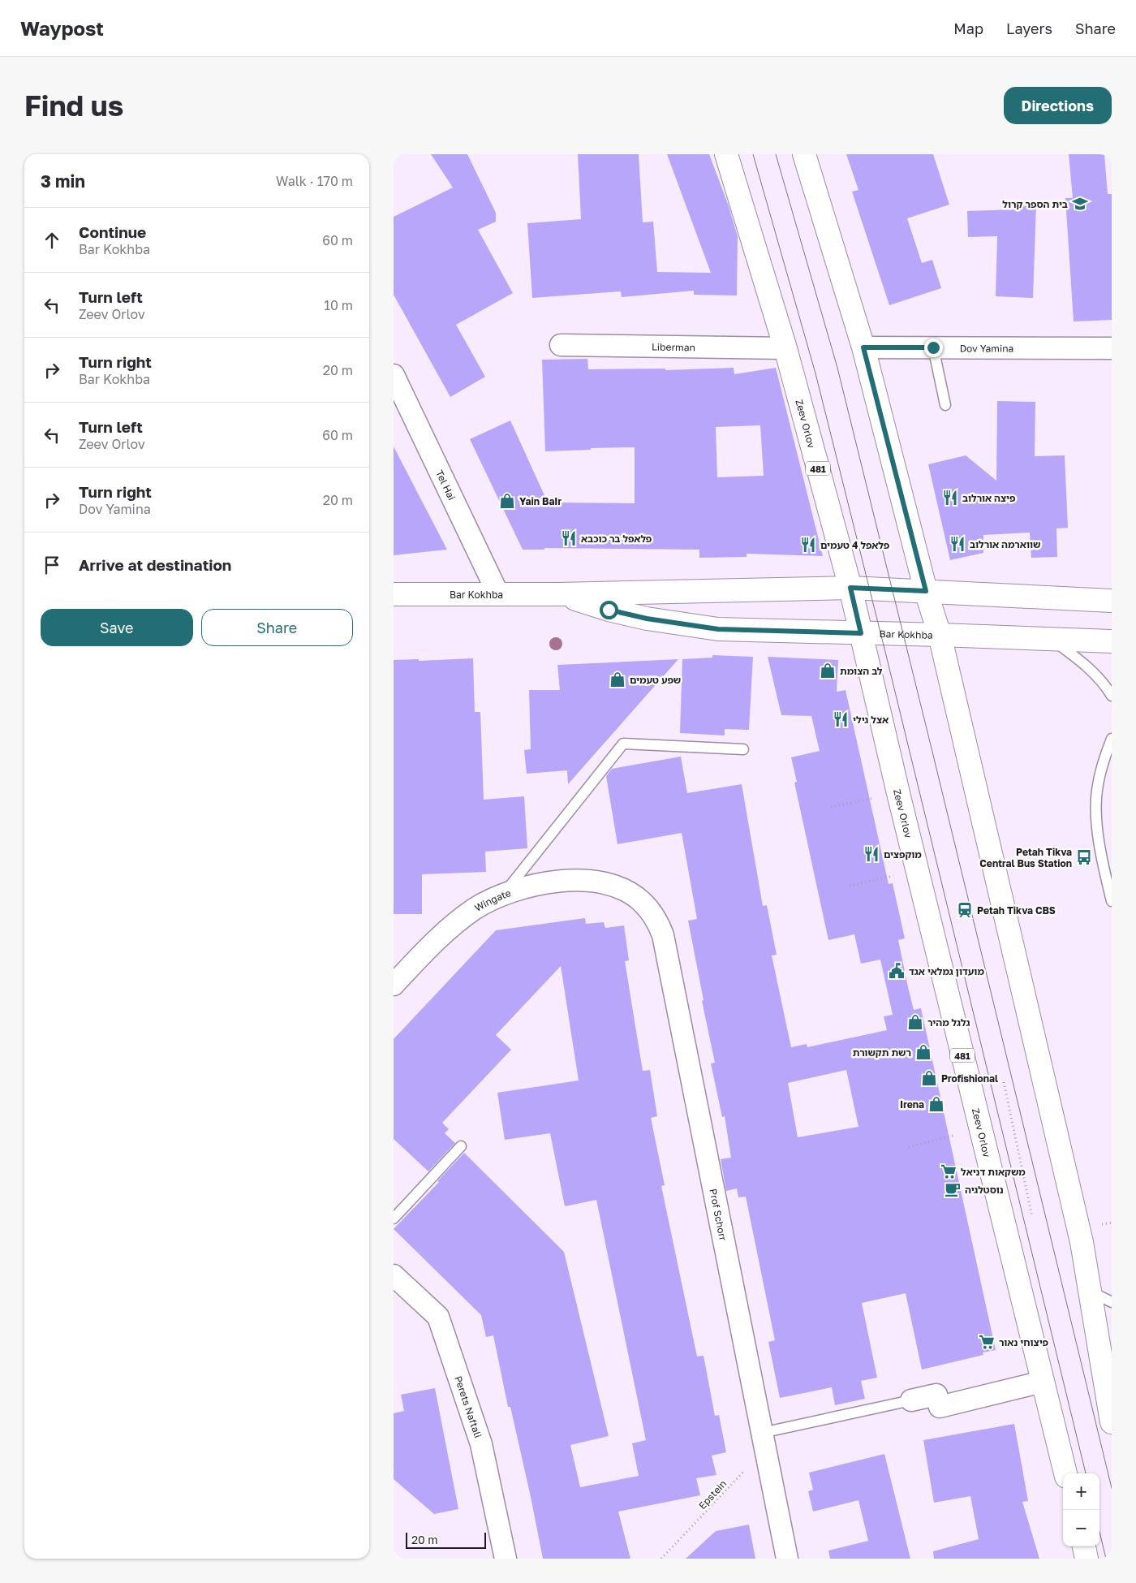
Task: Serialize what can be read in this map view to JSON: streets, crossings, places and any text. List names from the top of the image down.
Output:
{
  "streets": {
    "main road": ["Zeev Orlov", "481", "Bar Kokhba"],
    "street": [
      "Liberman",
      "Dov Yamina",
      "Tel Hai",
      "Wingate",
      "Prof Schorr",
      "Perets Naftali"
    ],
    "path": ["Epstein"]
  },
  "crossings": [
    ["Liberman", "Zeev Orlov"],
    ["Zeev Orlov", "Bar Kokhba"],
    ["Tel Hai", "Bar Kokhba"],
    ["Wingate", "Prof Schorr"],
    ["Prof Schorr", "Epstein"]
  ],
  "places": {
    "school or university": ["בית הספר קרול"],
    "restaurant": [
      "פיצה אורלוב",
      "פלאפל בר כוכבא",
      "שווארמה אורלוב",
      "פלאפל 4 טעמים",
      "אצל גילי",
      "מוקפצים"
    ],
    "shop": [
      "Yain BaIr",
      "לב הצומת",
      "שפע טעמים",
      "גלגל מהיר",
      "רשת תקשורת",
      "Profishional",
      "Irena"
    ],
    "bus stop": ["Petah Tikva Central Bus Station"],
    "station": ["Petah Tikva CBS"],
    "public building": ["מועדון גמלאי אגד"],
    "supermarket": ["משקאות דניאל", "פיצוחי נאור"],
    "cafe": ["נוסטלגיה"]
  },
  "scale_bar": "20 m",
  "page": {
    "header": "Waypost",
    "nav": ["Map", "Layers", "Share"],
    "buttons": [
      "Directions",
      ["Save", "Share"]
    ],
    "title": "Find us",
    "heading": ["3 min", "Walk · 170 m"],
    "list": [
      ["Continue", "Bar Kokhba", "60 m"],
      ["Turn left", "Zeev Orlov", "10 m"],
      ["Turn right", "Bar Kokhba", "20 m"],
      ["Turn left", "Zeev Orlov", "60 m"],
      ["Turn right", "Dov Yamina", "20 m"],
      "Arrive at destination"
    ],
    "map_buttons": ["+", "−"],
    "scale": "20 m"
  }
}
